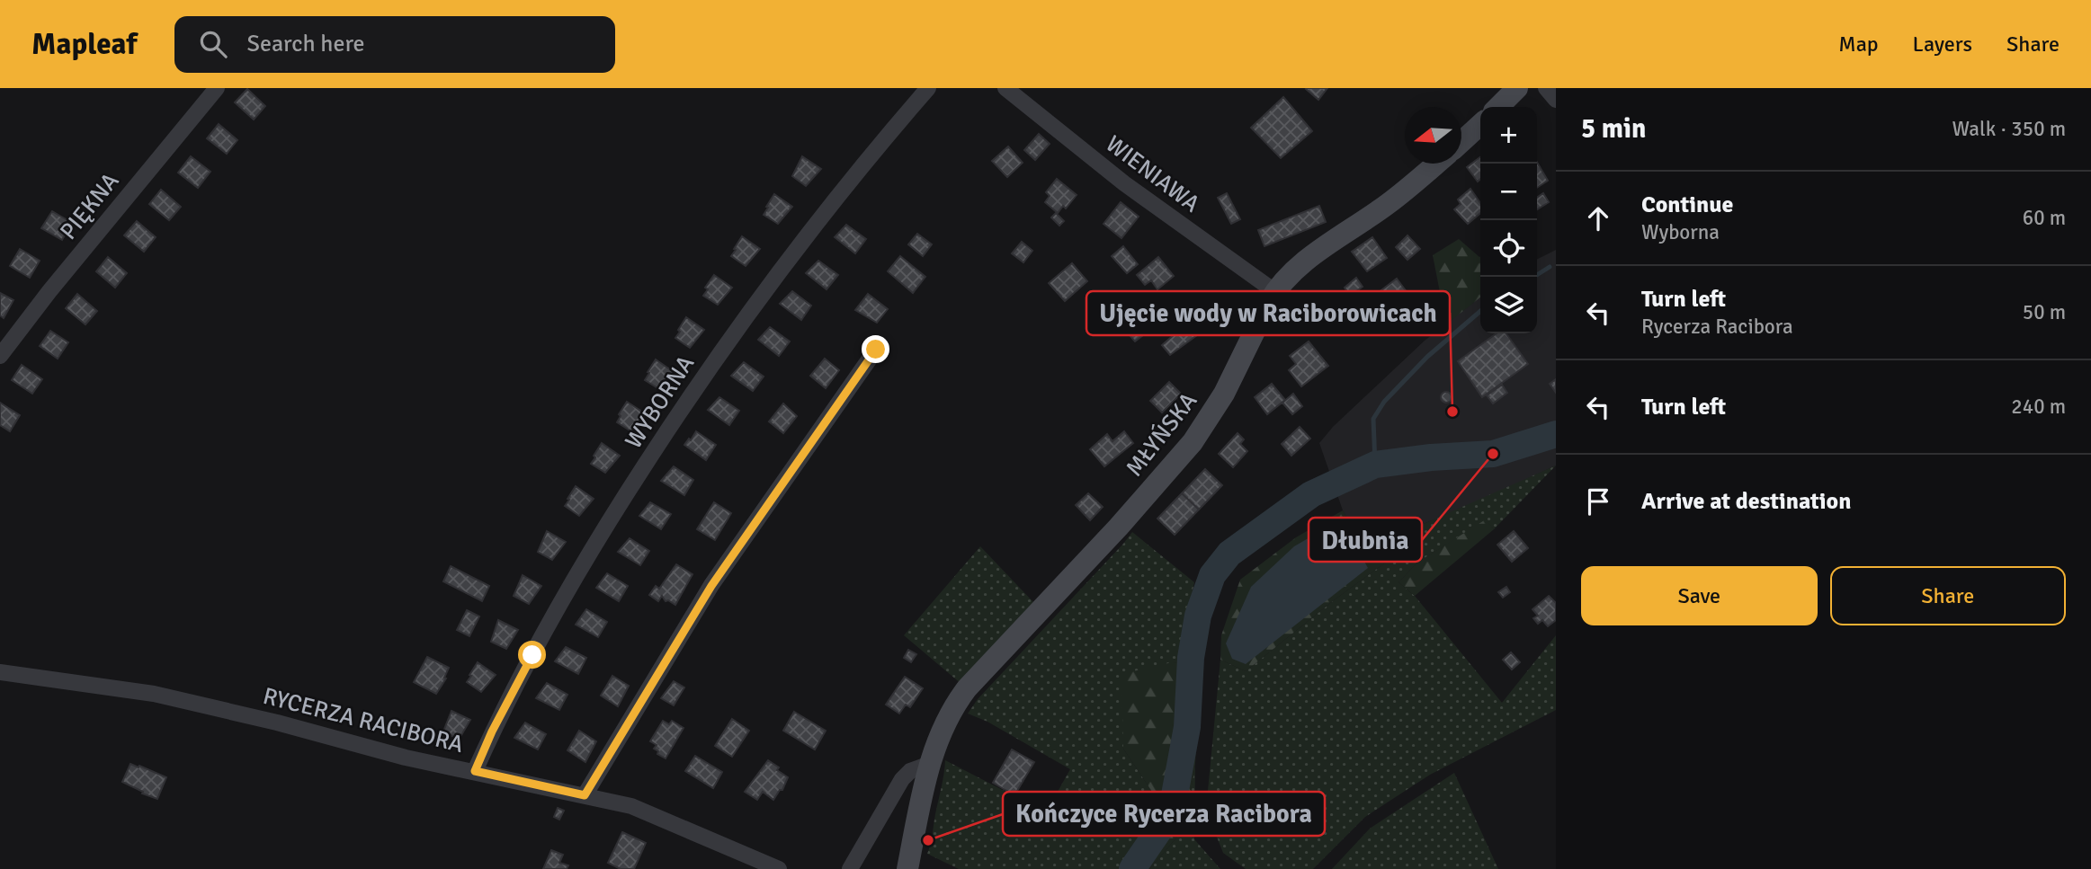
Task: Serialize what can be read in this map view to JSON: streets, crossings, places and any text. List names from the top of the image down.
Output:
{
  "streets": {
    "street": [
      "WIENIAWA",
      "PIĘKNA",
      "WYBORNA",
      "MŁYŃSKA",
      "RYCERZA RACIBORA"
    ]
  },
  "crossings": [
    ["WIENIAWA", "MŁYŃSKA"],
    ["WYBORNA", "RYCERZA RACIBORA"]
  ],
  "places": ["Ujęcie wody w Raciborowicach", "Dłubnia", "Kończyce Rycerza Racibora"],
  "north": "left",
  "page": {
    "header": "Mapleaf",
    "search": "Search here",
    "nav": ["Map", "Layers", "Share"],
    "heading": ["5 min", "Walk · 350 m"],
    "map_buttons": ["+", "−"],
    "list": [
      ["Continue", "Wyborna", "60 m"],
      ["Turn left", "Rycerza Racibora", "50 m"],
      ["Turn left", "240 m"],
      "Arrive at destination"
    ],
    "buttons": ["Save", "Share"]
  }
}
